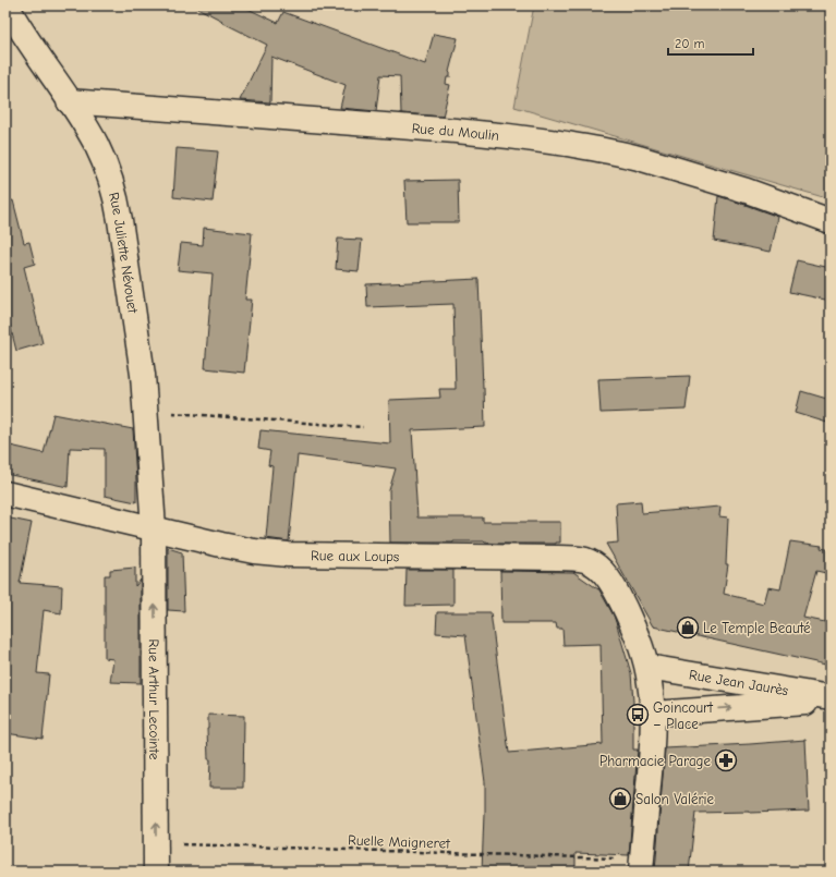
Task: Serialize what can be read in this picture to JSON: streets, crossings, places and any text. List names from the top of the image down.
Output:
{
  "streets": {
    "street": [
      "Rue du Moulin",
      "Rue Juliette Névouet",
      "Rue aux Loups",
      "Rue Jean Jaurès",
      "Rue Arthur Lecointe"
    ],
    "path": ["Ruelle Maigneret"]
  },
  "crossings": [
    ["Rue du Moulin", "Rue Juliette Névouet"],
    ["Rue Juliette Névouet", "Rue aux Loups"],
    ["Rue Juliette Névouet", "Rue Arthur Lecointe"],
    ["Rue aux Loups", "Rue Jean Jaurès"],
    ["Rue aux Loups", "Rue Arthur Lecointe"],
    ["Rue aux Loups", "Ruelle Maigneret"],
    ["Rue Arthur Lecointe", "Ruelle Maigneret"]
  ],
  "one_way": ["Rue Arthur Lecointe"],
  "places": {
    "shop": ["Le Temple Beauté", "Salon Valérie"],
    "bus stop": ["Goincourt – Place"],
    "pharmacy": ["Pharmacie Parage"]
  },
  "scale_bar": "20 m"
}
